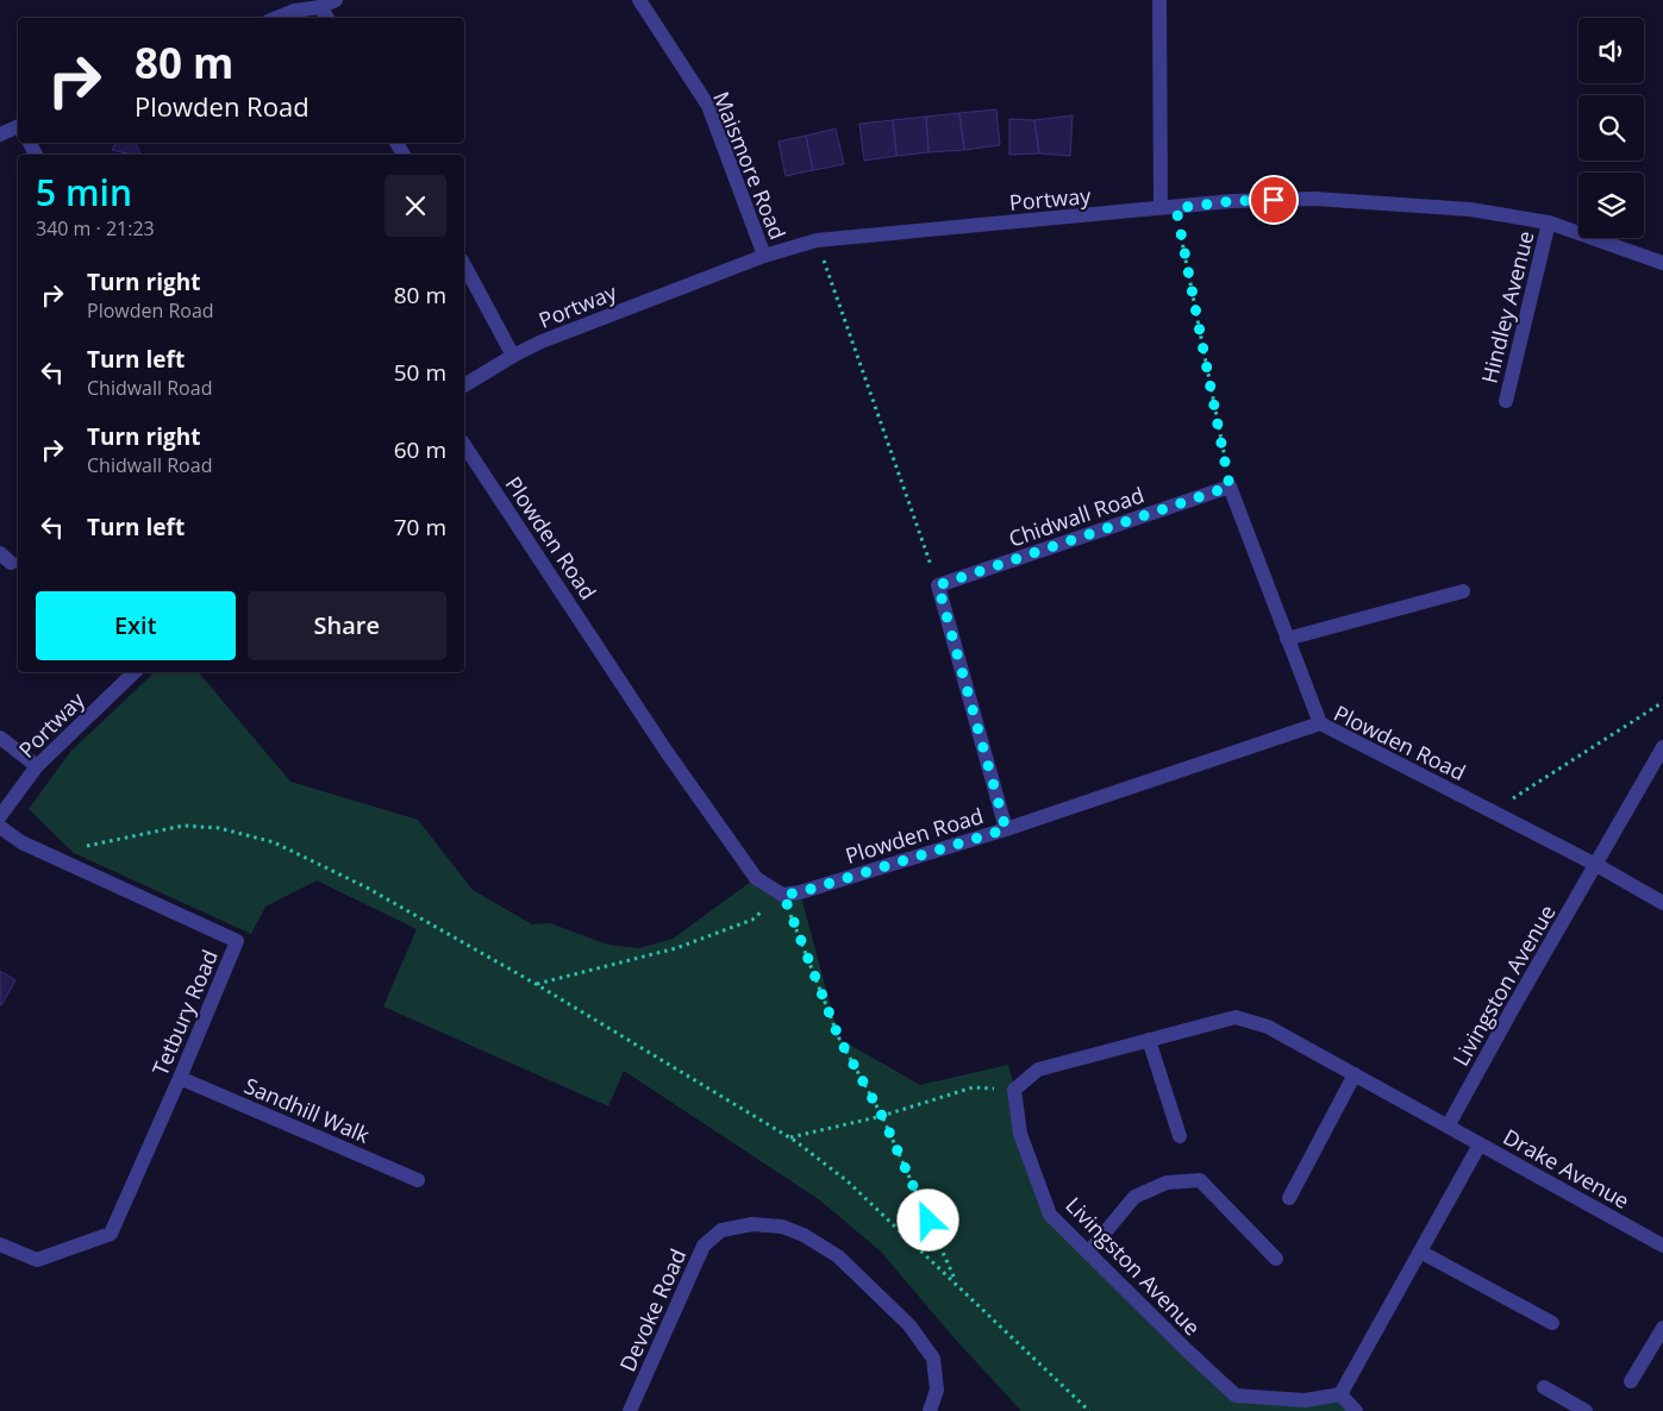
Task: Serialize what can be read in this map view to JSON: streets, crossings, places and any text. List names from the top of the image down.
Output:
{
  "streets": {
    "street": [
      "Maismore Road",
      "Portway",
      "Hindley Avenue",
      "Chidwall Road",
      "Plowden Road",
      "Livingston Avenue",
      "Tetbury Road",
      "Sandhill Walk",
      "Drake Avenue",
      "Devoke Road"
    ]
  },
  "crossings": [
    ["Maismore Road", "Portway"],
    ["Portway", "Hindley Avenue"],
    ["Plowden Road", "Livingston Avenue"],
    ["Tetbury Road", "Sandhill Walk"]
  ],
  "page": {
    "turn": ["80 m", "Plowden Road"],
    "heading": ["5 min", "340 m · 21:23"],
    "list": [
      {
        "name": "Turn right",
        "note": "Plowden Road",
        "value": "80 m"
      },
      {
        "name": "Turn left",
        "note": "Chidwall Road",
        "value": "50 m"
      },
      {
        "name": "Turn right",
        "note": "Chidwall Road",
        "value": "60 m"
      },
      {
        "name": "Turn left",
        "value": "70 m"
      }
    ],
    "buttons": ["Exit", "Share"]
  }
}
